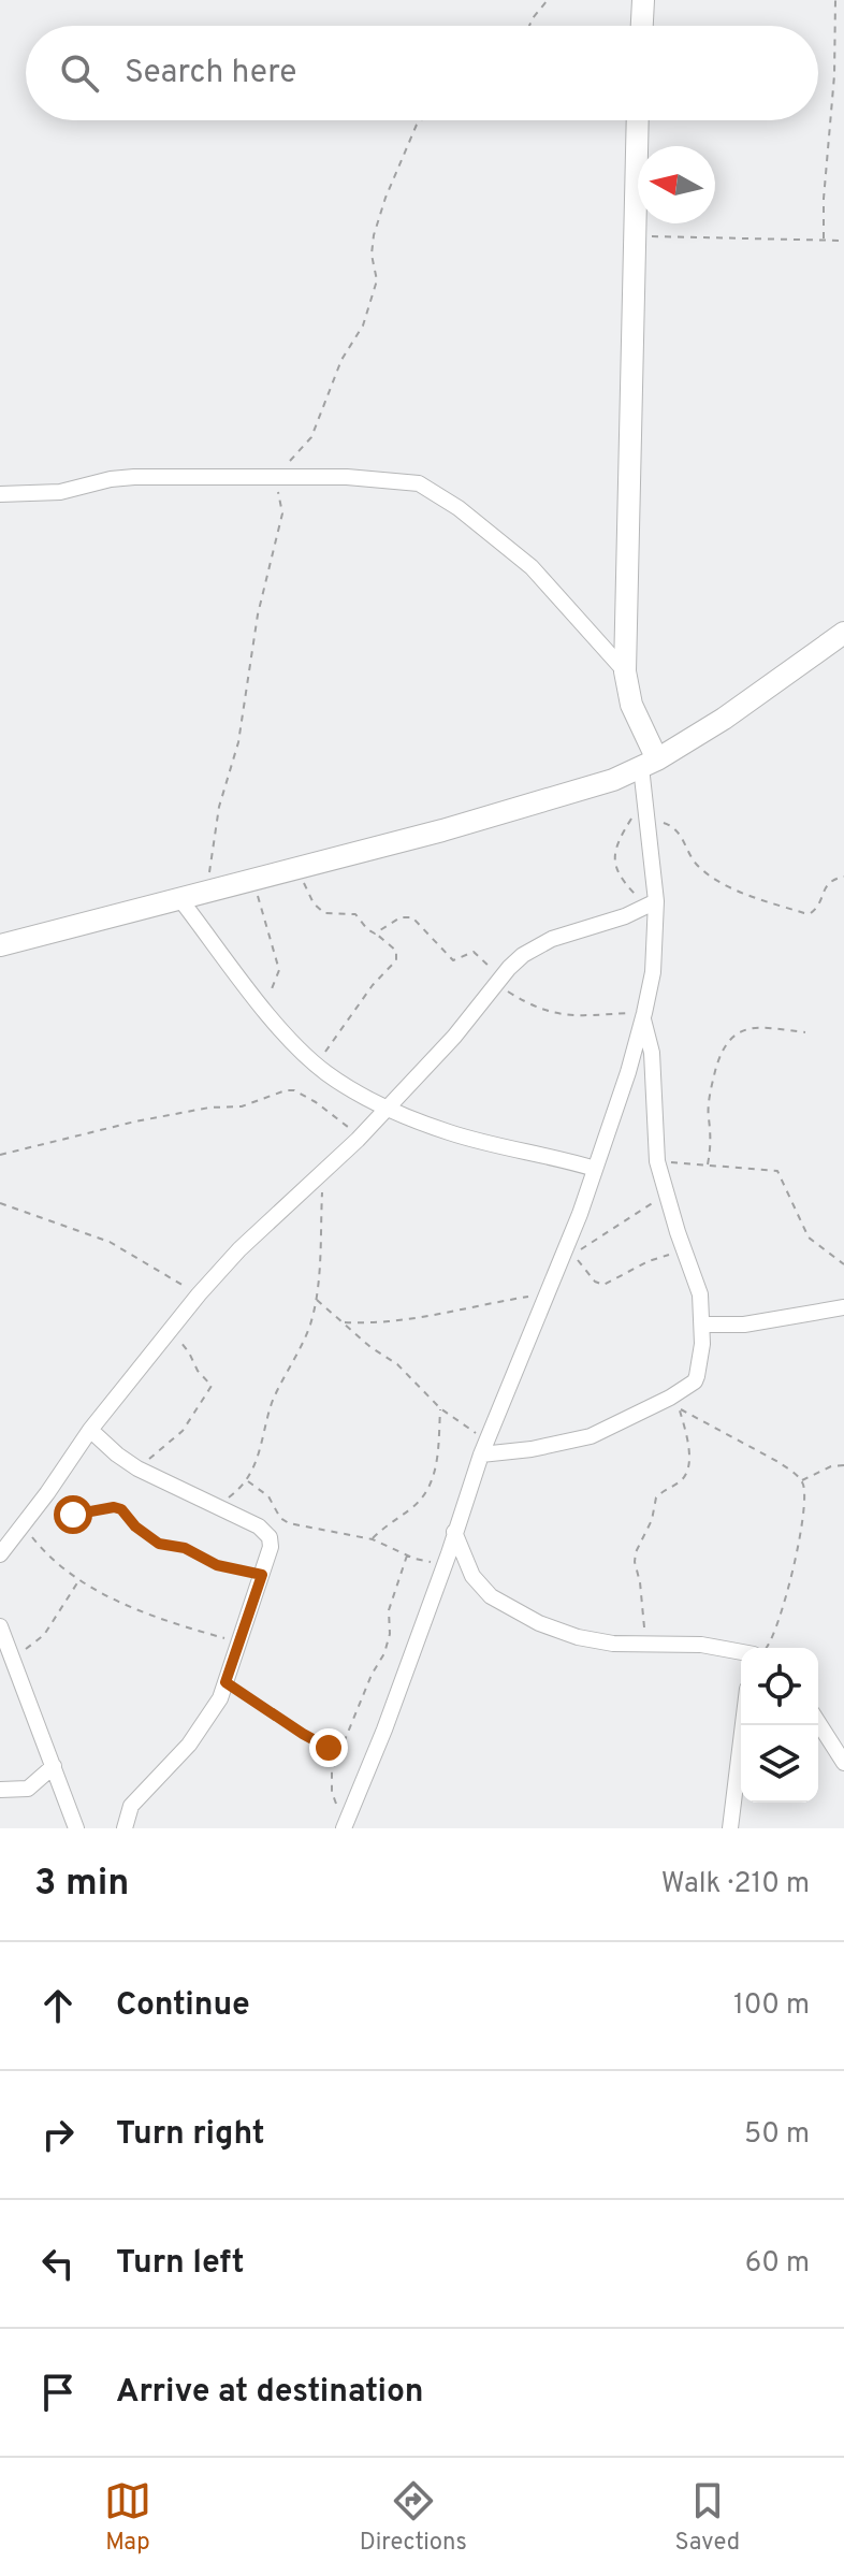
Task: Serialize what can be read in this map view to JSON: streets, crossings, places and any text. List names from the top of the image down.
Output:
{
  "north": "left",
  "page": {
    "search": "Search here",
    "heading": ["3 min", "Walk · 210 m"],
    "list": [
      ["Continue", "100 m"],
      ["Turn right", "50 m"],
      ["Turn left", "60 m"],
      "Arrive at destination"
    ],
    "nav": ["Map", "Directions", "Saved"]
  }
}
